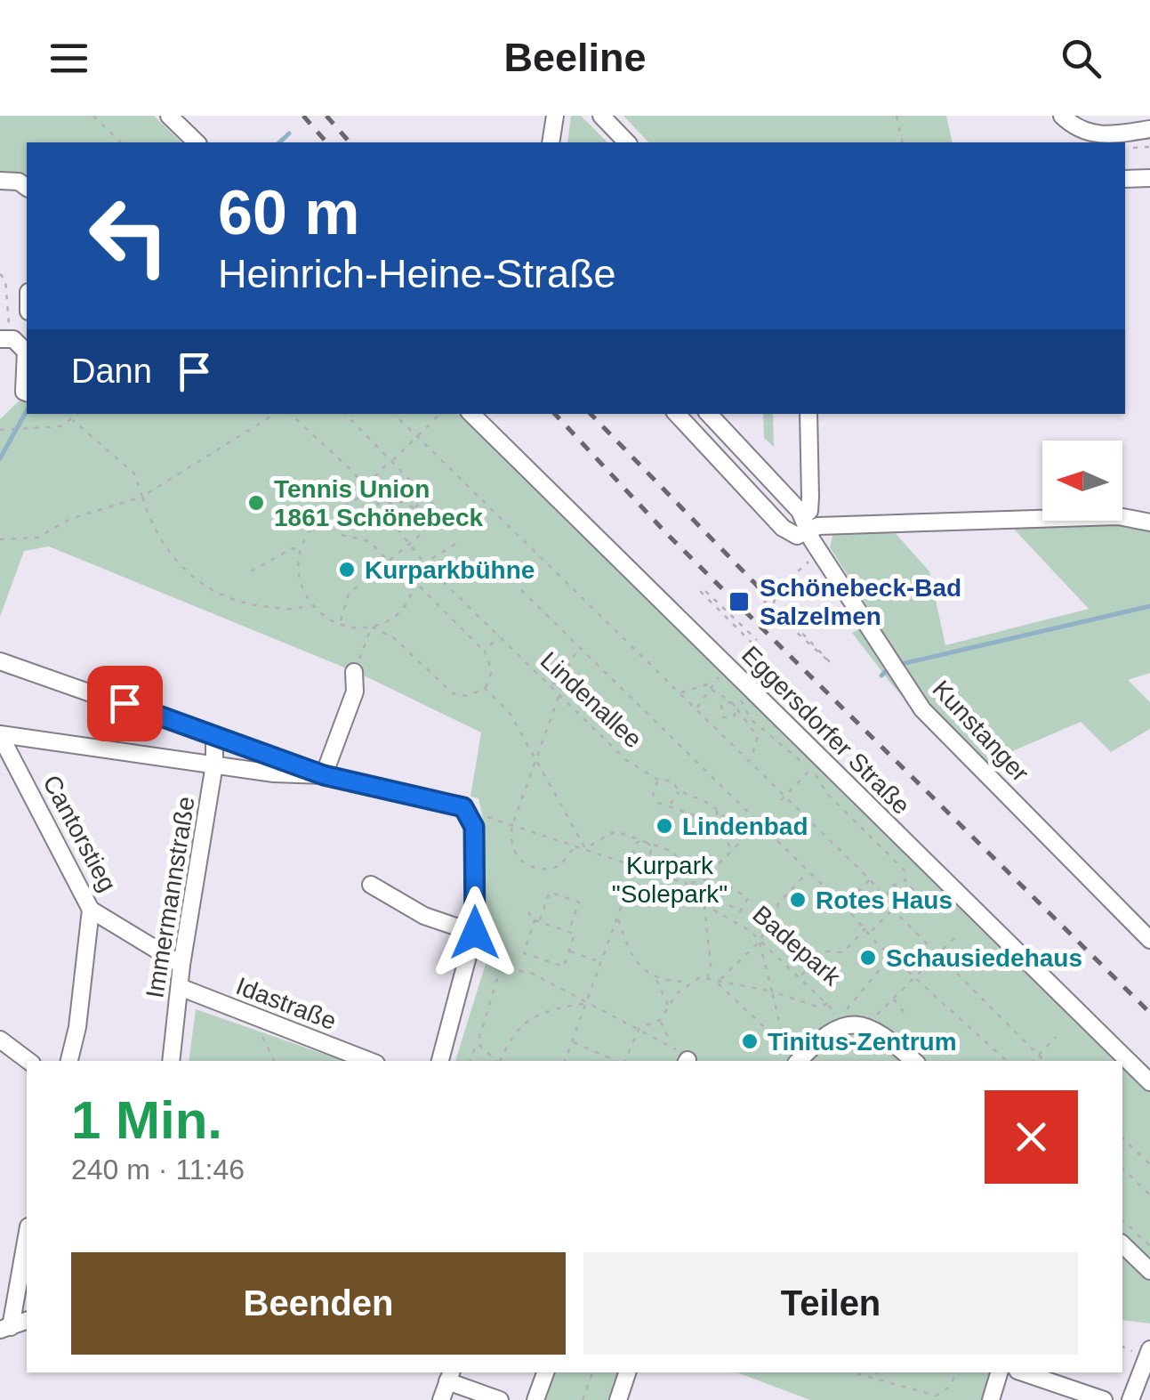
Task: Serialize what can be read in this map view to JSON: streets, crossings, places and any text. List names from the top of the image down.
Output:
{
  "streets": {
    "street": [
      "Eggersdorfer Straße",
      "Kunstanger",
      "Cantorstieg",
      "Immermannstraße",
      "Badepark",
      "Idastraße"
    ],
    "path": ["Lindenallee"]
  },
  "crossings": [
    ["Cantorstieg", "Immermannstraße"],
    ["Immermannstraße", "Idastraße"]
  ],
  "parks": ["Kurpark \"Solepark\""],
  "places": {
    "other": [
      "Tennis Union 1861 Schönebeck",
      "Kurparkbühne",
      "Lindenbad",
      "Rotes Haus",
      "Schausiedehaus",
      "Tinitus-Zentrum"
    ],
    "transit": ["Schönebeck-Bad Salzelmen"]
  },
  "north": "left",
  "page": {
    "header": "Beeline",
    "turn": ["60 m", "Heinrich-Heine-Straße"],
    "then": "Dann",
    "heading": ["1 Min.", "240 m · 11:46"],
    "buttons": ["Beenden", "Teilen"]
  }
}
